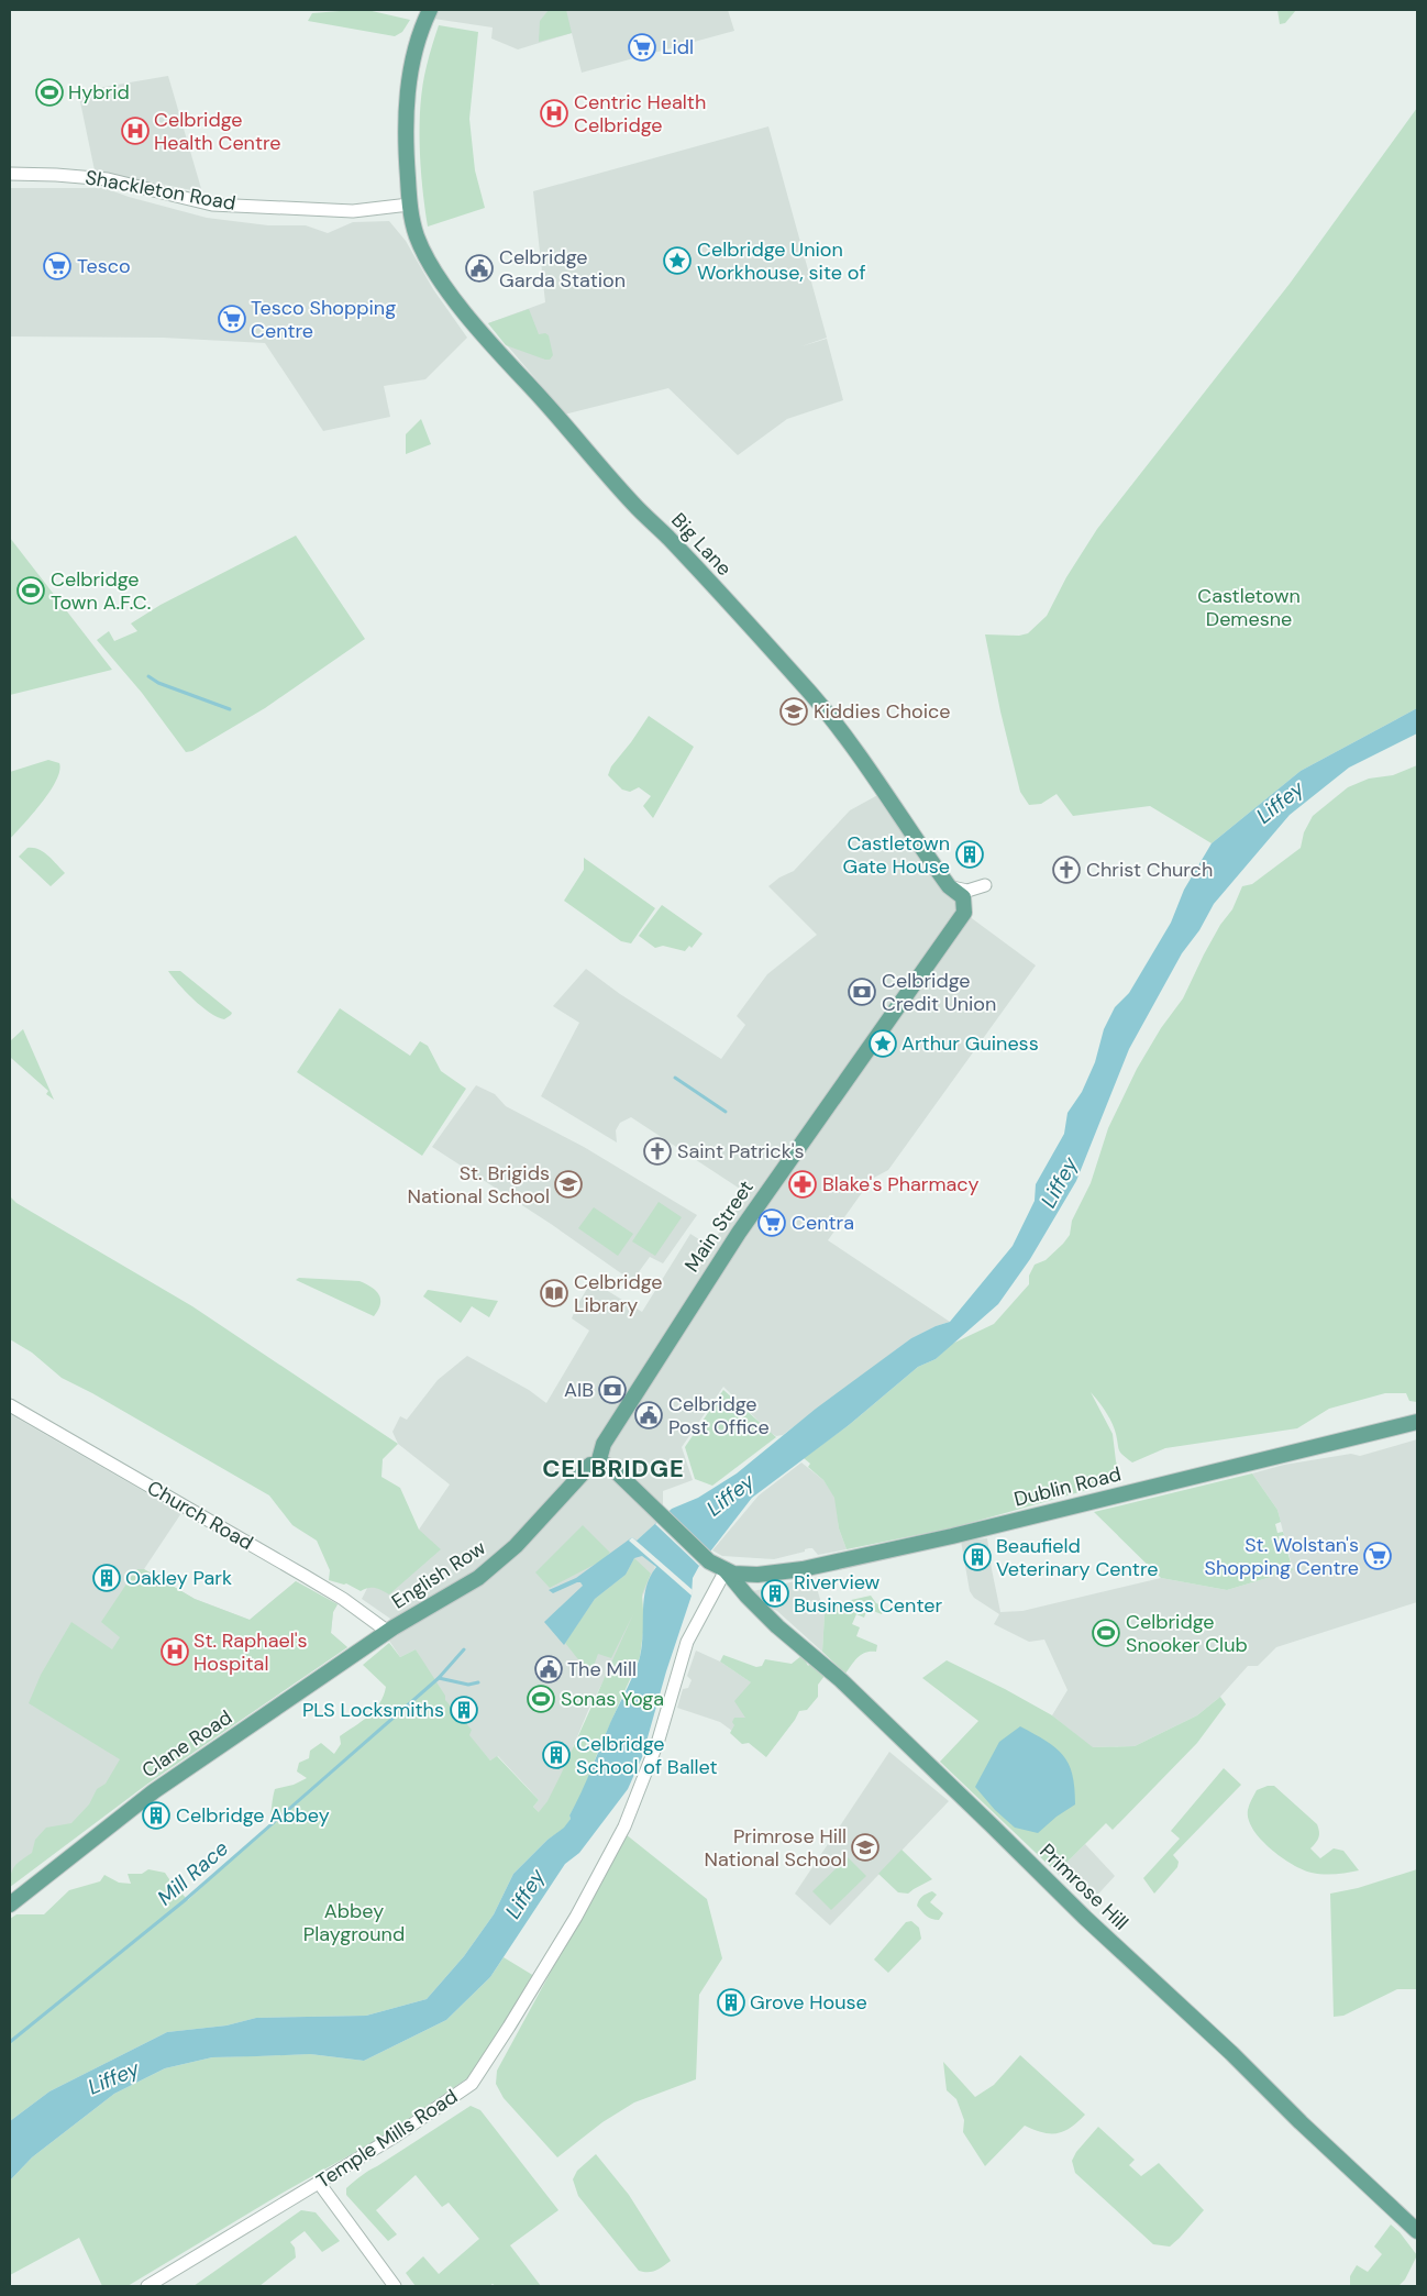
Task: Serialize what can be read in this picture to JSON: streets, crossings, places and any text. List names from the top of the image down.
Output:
{
  "streets": {
    "main road": [
      "Big Lane",
      "Main Street",
      "Dublin Road",
      "English Row",
      "Clane Road",
      "Primrose Hill"
    ],
    "street": ["Shackleton Road", "Church Road", "Temple Mills Road"]
  },
  "crossings": [
    ["Shackleton Road", "Big Lane"],
    ["Big Lane", "Main Street"],
    ["Main Street", "English Row"],
    ["Dublin Road", "Primrose Hill"],
    ["Dublin Road", "Temple Mills Road"],
    ["Church Road", "English Row"],
    ["Church Road", "Clane Road"],
    ["English Row", "Clane Road"],
    ["Primrose Hill", "Temple Mills Road"]
  ],
  "districts": ["CELBRIDGE"],
  "water": ["Liffey", "Mill Race"],
  "parks": ["Castletown Demesne", "Abbey Playground"],
  "places": {
    "supermarket": [
      "Lidl",
      "Tesco",
      "Tesco Shopping Centre",
      "Centra",
      "St. Wolstan's Shopping Centre"
    ],
    "sports": [
      "Hybrid",
      "Celbridge Town A.F.C.",
      "Celbridge Snooker Club",
      "Sonas Yoga"
    ],
    "hospital": ["Centric Health Celbridge", "Celbridge Health Centre", "St. Raphael's Hospital"],
    "place": ["Celbridge Union Workhouse, site of", "Arthur Guiness"],
    "public building": ["Celbridge Garda Station", "Celbridge Post Office", "The Mill"],
    "school or university": ["Kiddies Choice", "St. Brigids National School", "Primrose Hill National School"],
    "building": [
      "Castletown Gate House",
      "Beaufield Veterinary Centre",
      "Oakley Park",
      "Riverview Business Center",
      "PLS Locksmiths",
      "Celbridge School of Ballet",
      "Celbridge Abbey",
      "Grove House"
    ],
    "church": ["Christ Church", "Saint Patrick's"],
    "bank": ["Celbridge Credit Union", "AIB"],
    "pharmacy": ["Blake's Pharmacy"],
    "library": ["Celbridge Library"]
  }
}
